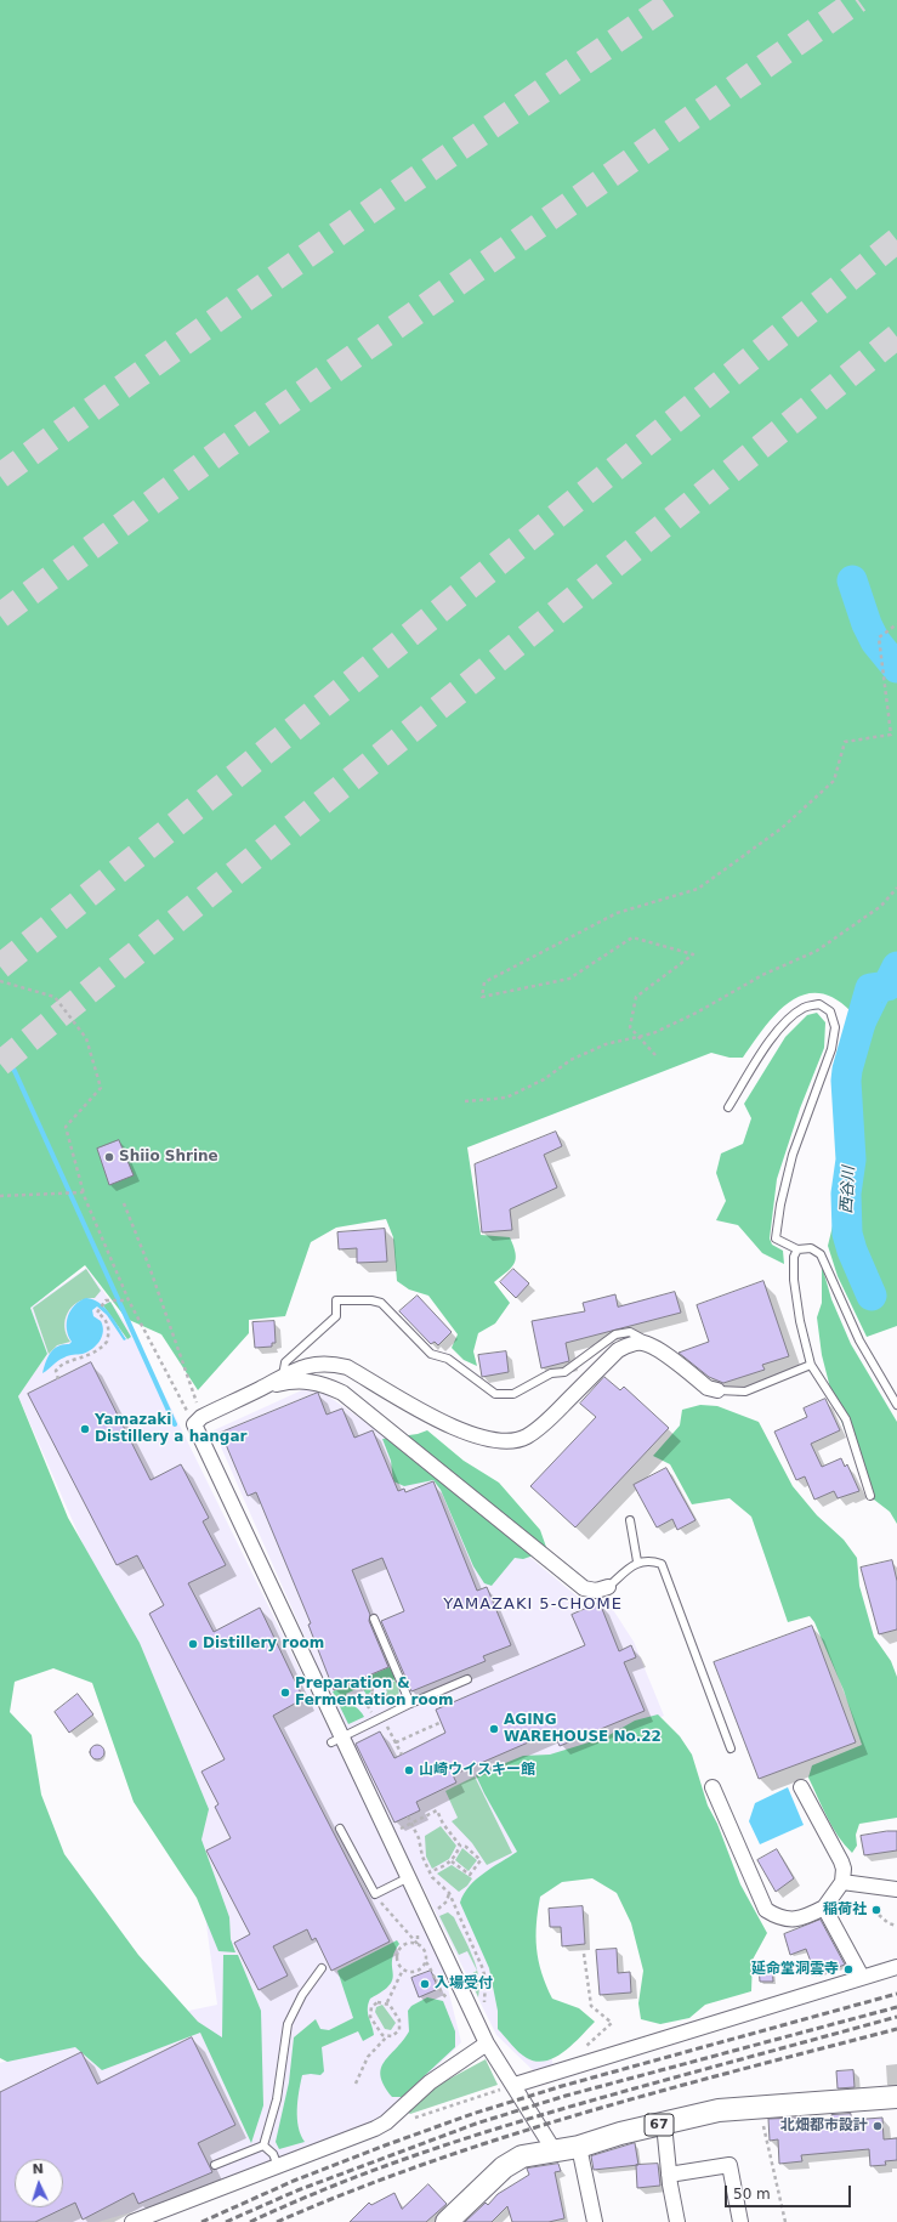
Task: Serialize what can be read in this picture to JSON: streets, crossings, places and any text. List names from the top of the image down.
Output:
{
  "streets": {
    "main road": ["67"]
  },
  "districts": ["YAMAZAKI 5-CHOME"],
  "water": ["西谷川"],
  "places": [
    "Shiio Shrine",
    "Yamazaki Distillery a hangar",
    "Distillery room",
    "Preparation & Fermentation room",
    "AGING WAREHOUSE No.22",
    "山崎ウイスキー館",
    "稲荷社",
    "延命堂洞雲寺",
    "入場受付",
    "北畑都市設計"
  ],
  "scale_bar": "50 m",
  "north": "top"
}
